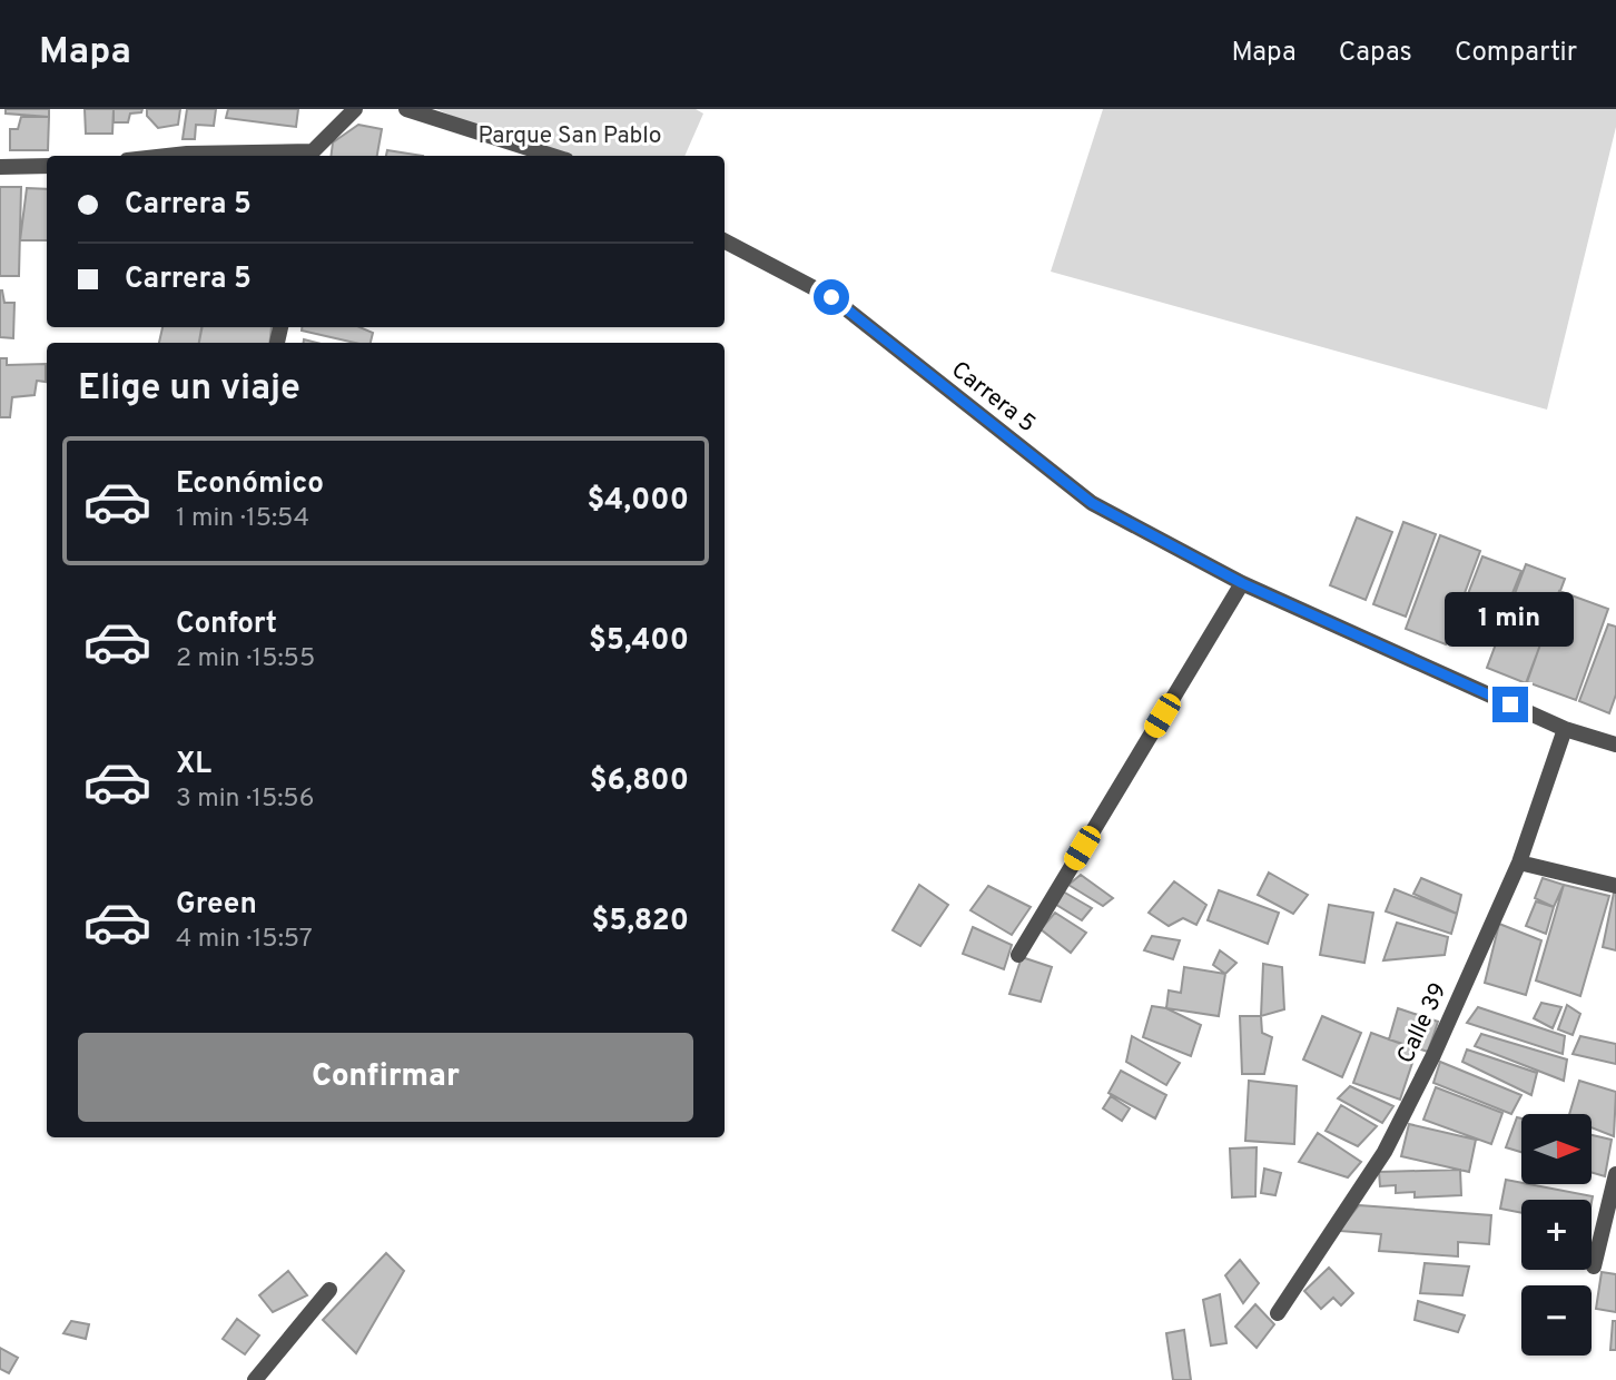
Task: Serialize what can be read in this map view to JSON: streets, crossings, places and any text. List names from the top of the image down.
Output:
{
  "streets": {
    "street": ["Carrera 5", "Calle 39"]
  },
  "crossings": [
    ["Carrera 5", "Calle 39"]
  ],
  "parks": ["Parque San Pablo"],
  "north": "right",
  "page": {
    "header": "Mapa",
    "nav": ["Mapa", "Capas", "Compartir"],
    "banner": ["Carrera 5", "Carrera 5"],
    "heading": "Elige un viaje",
    "list": [
      {
        "name": "Económico",
        "note": "1 min · 15:54",
        "value": "$4,000"
      },
      {
        "name": "Confort",
        "note": "2 min · 15:55",
        "value": "$5,400"
      },
      {
        "name": "XL",
        "note": "3 min · 15:56",
        "value": "$6,800"
      },
      {
        "name": "Green",
        "note": "4 min · 15:57",
        "value": "$5,820"
      }
    ],
    "bubble": "1 min",
    "buttons": "Confirmar",
    "map_buttons": ["+", "−"]
  }
}
